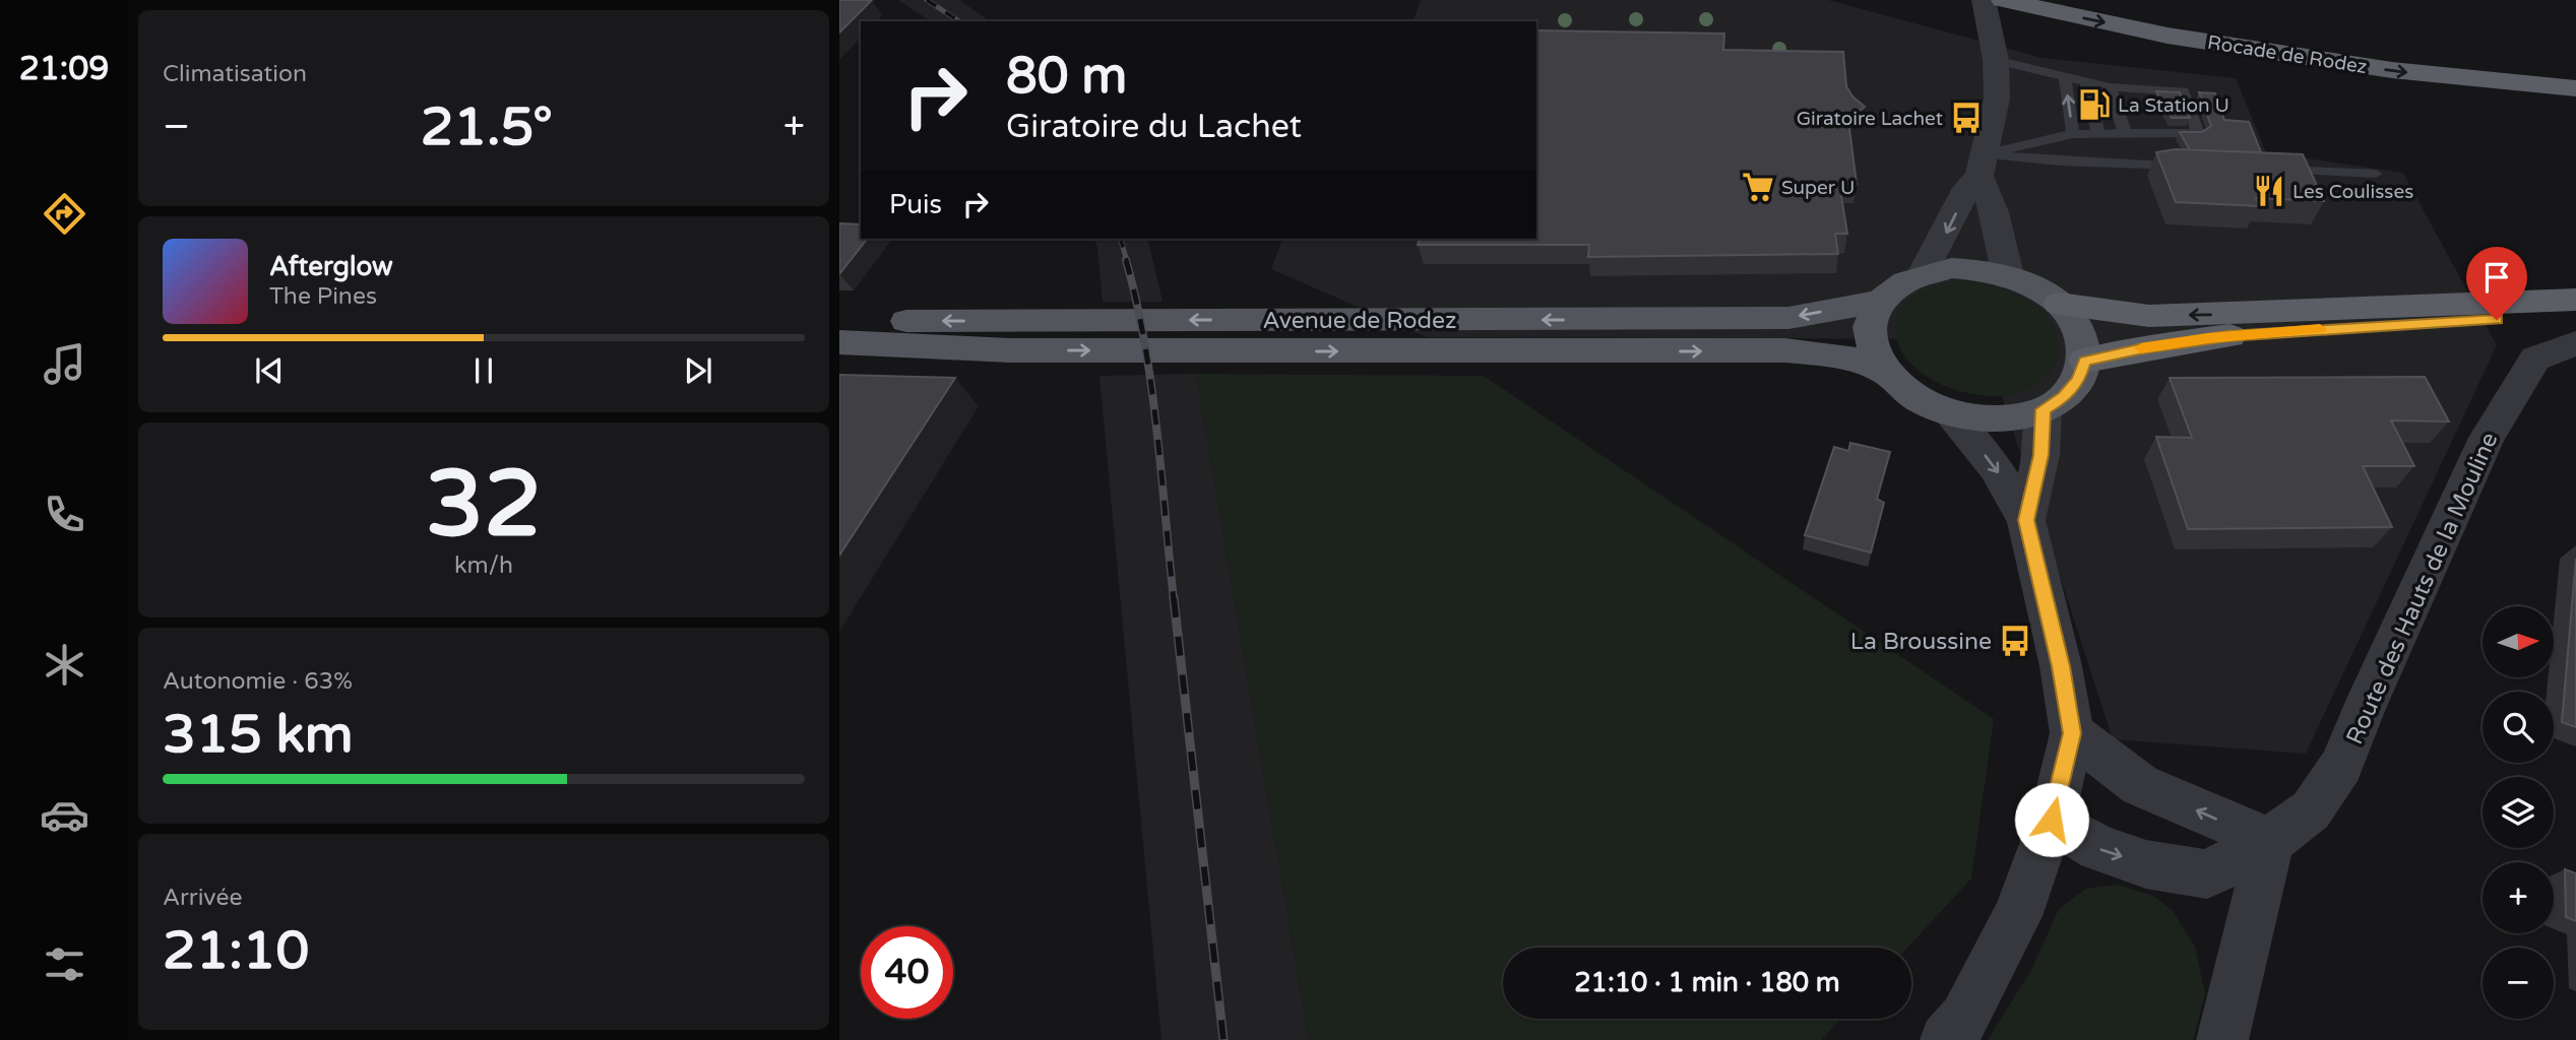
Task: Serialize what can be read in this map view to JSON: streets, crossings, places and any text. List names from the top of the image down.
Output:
{
  "streets": {
    "highway": ["Rocade de Rodez"],
    "main road": ["Avenue de Rodez"],
    "street": ["Route des Hauts de la Mouline"]
  },
  "places": {
    "fuel station": ["La Station U"],
    "bus stop": ["Giratoire Lachet", "La Broussine"],
    "supermarket": ["Super U"],
    "restaurant": ["Les Coulisses"]
  },
  "north": "right",
  "page": {
    "tabs": "21:09",
    "tile": [
      "Climatisation",
      ["32", "km/h"],
      ["Autonomie · 63%", "315 km"],
      ["Arrivée", "21:10"]
    ],
    "turn": ["80 m", "Giratoire du Lachet"],
    "heat": ["−", "21.5°", "+"],
    "then": "Puis",
    "song": ["Afterglow", "The Pines"],
    "map_buttons": ["+", "−"],
    "limit": "40",
    "trip": "21:10 · 1 min · 180 m"
  }
}
